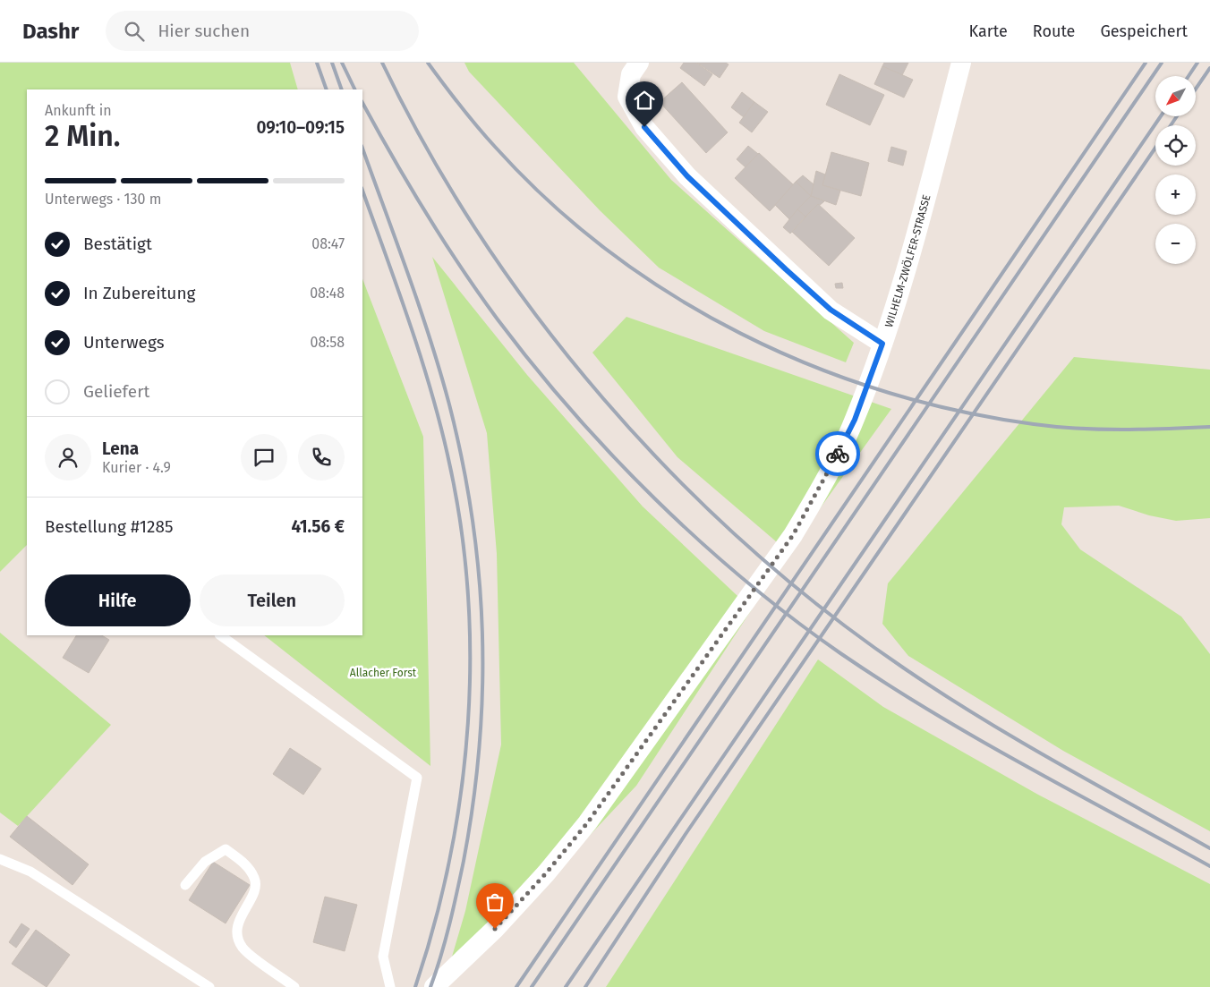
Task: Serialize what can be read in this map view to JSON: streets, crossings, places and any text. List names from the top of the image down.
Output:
{
  "streets": {
    "street": ["WILHELM-ZWÖLFER-STRASSE"]
  },
  "parks": ["Allacher Forst"],
  "north": "bottom left",
  "page": {
    "header": "Dashr",
    "search": "Hier suchen",
    "nav": ["Karte", "Route", "Gespeichert"],
    "map_buttons": ["+", "−"],
    "heading": ["2 Min.", "Ankunft in", "09:10–09:15"],
    "panel": [
      "Lena",
      "Kurier · 4.9",
      "Bestellung #1285",
      "41.56 €"
    ],
    "bar": "Unterwegs · 130 m",
    "list": [
      ["Bestätigt", "08:47"],
      ["In Zubereitung", "08:48"],
      ["Unterwegs", "08:58"],
      "Geliefert"
    ],
    "buttons": ["Hilfe", "Teilen"]
  }
}
